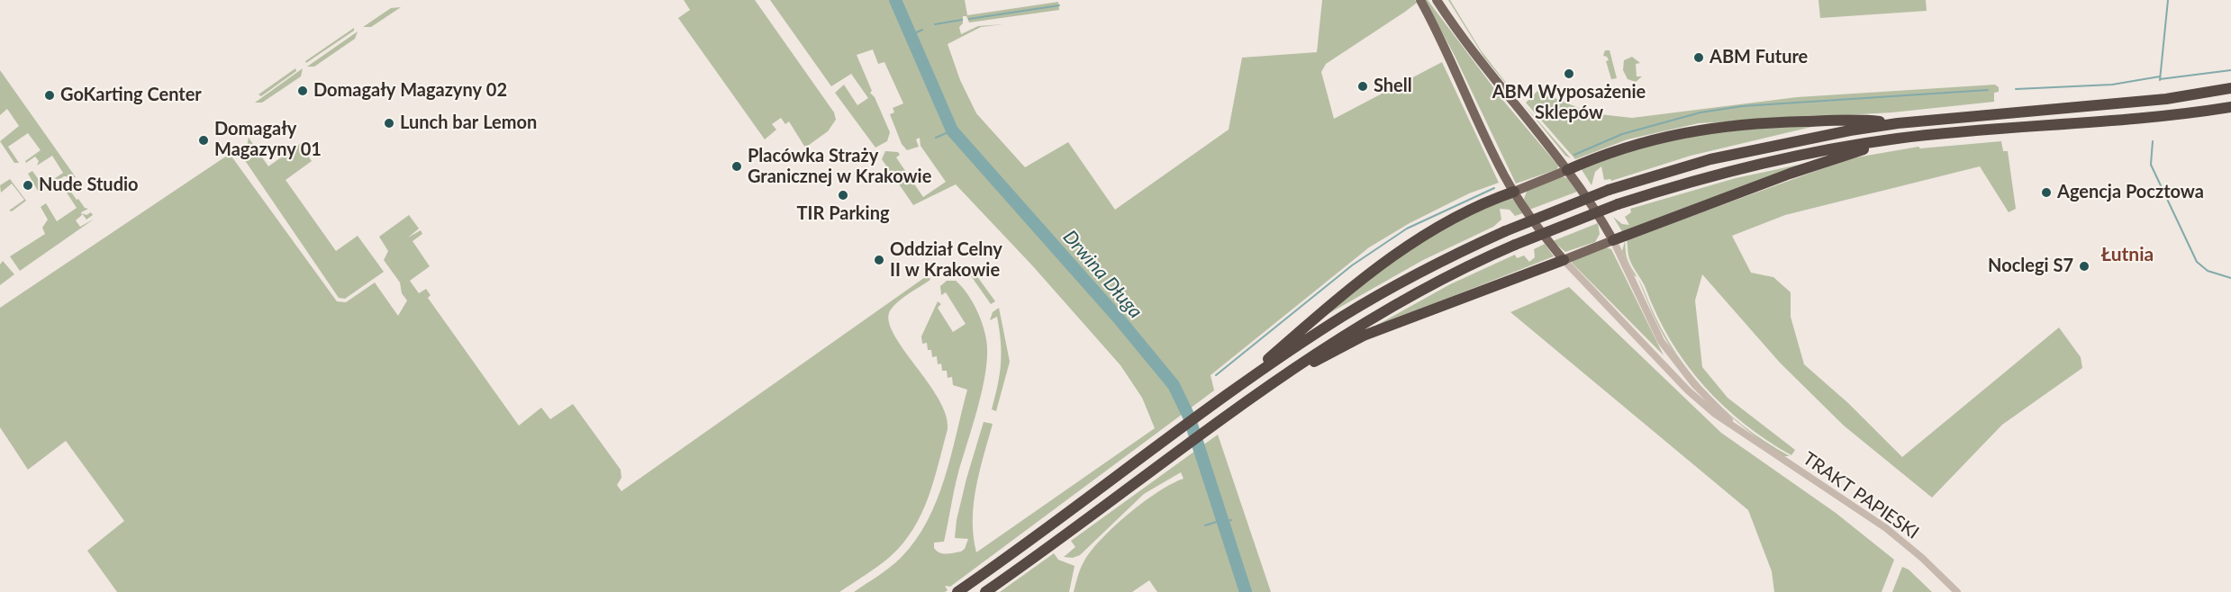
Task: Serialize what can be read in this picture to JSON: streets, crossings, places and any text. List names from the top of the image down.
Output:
{
  "streets": {
    "street": ["TRAKT PAPIESKI"]
  },
  "districts": ["Łutnia"],
  "water": ["Drwina Długa"],
  "places": [
    "ABM Future",
    "ABM Wyposażenie Sklepów",
    "Shell",
    "Domagały Magazyny 02",
    "GoKarting Center",
    "Lunch bar Lemon",
    "Domagały Magazyny 01",
    "Placówka Straży Granicznej w Krakowie",
    "Nude Studio",
    "Agencja Pocztowa",
    "TIR Parking",
    "Oddział Celny II w Krakowie",
    "Noclegi S7"
  ]
}
